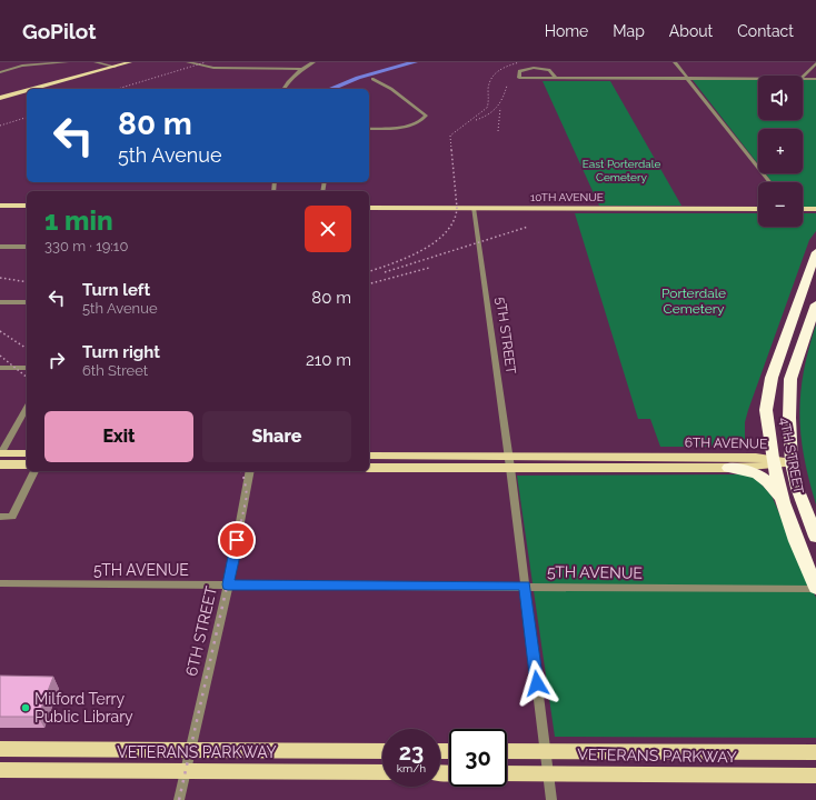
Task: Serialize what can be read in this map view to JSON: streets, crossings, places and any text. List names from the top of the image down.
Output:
{
  "streets": {
    "highway": ["4TH STREET"],
    "main road": ["10TH AVENUE", "6TH AVENUE", "VETERANS PARKWAY"],
    "street": ["5TH STREET", "5TH AVENUE", "6TH STREET"]
  },
  "crossings": [
    ["10TH AVENUE", "5TH STREET"],
    ["5TH STREET", "6TH AVENUE"],
    ["5TH STREET", "5TH AVENUE"],
    ["6TH AVENUE", "4TH STREET"],
    ["4TH STREET", "5TH AVENUE"],
    ["5TH AVENUE", "6TH STREET"],
    ["6TH STREET", "VETERANS PARKWAY"]
  ],
  "parks": ["East Porterdale Cemetery", "Porterdale Cemetery"],
  "places": ["Milford Terry Public Library"],
  "page": {
    "header": "GoPilot",
    "nav": [
      "Home",
      "Map",
      "About",
      "Contact"
    ],
    "map_buttons": ["+", "−"],
    "turn": ["80 m", "5th Avenue"],
    "heading": ["1 min", "330 m · 19:10"],
    "list": [
      {
        "name": "Turn left",
        "note": "5th Avenue",
        "value": "80 m"
      },
      {
        "name": "Turn right",
        "note": "6th Street",
        "value": "210 m"
      }
    ],
    "buttons": ["Exit", "Share"],
    "speed": "23 km/h",
    "limit": "30"
  }
}
